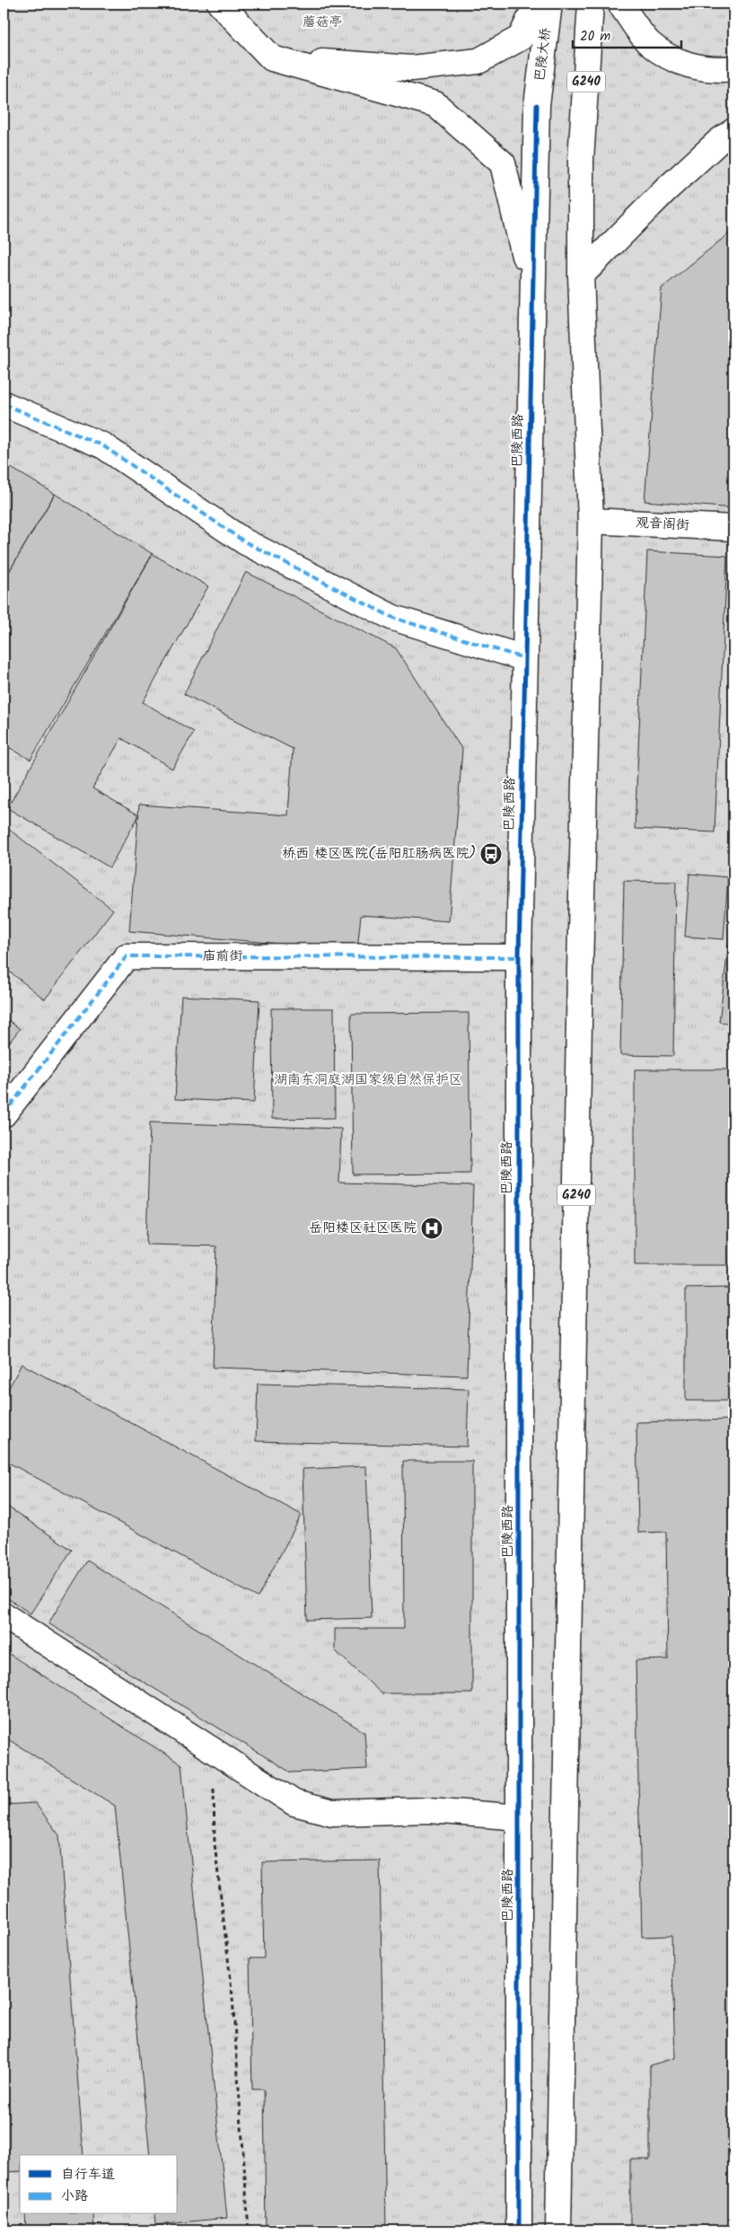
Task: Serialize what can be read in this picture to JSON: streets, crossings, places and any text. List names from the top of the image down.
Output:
{
  "streets": {
    "main road": [
      "巴陵大桥",
      "G240",
      "巴陵西路",
      "观音阁街",
      "庙前街"
    ]
  },
  "crossings": [
    ["巴陵大桥", "巴陵西路"],
    ["G240", "观音阁街"],
    ["巴陵西路", "庙前街"]
  ],
  "parks": ["蘑菇亭", "湖南东洞庭湖国家级自然保护区"],
  "places": {
    "bus stop": ["桥西 楼区医院(岳阳肛肠病医院)"],
    "hospital": ["岳阳楼区社区医院"]
  },
  "legend": ["自行车道", "小路"],
  "scale_bar": "20 m"
}
